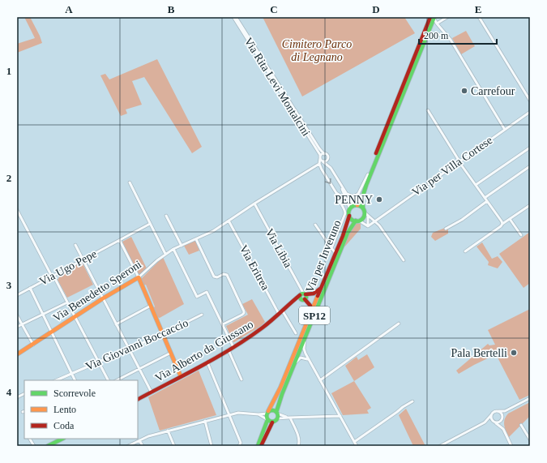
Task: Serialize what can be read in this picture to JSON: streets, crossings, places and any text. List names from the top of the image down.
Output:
{
  "streets": {
    "main road": [
      "Via per Inveruno",
      "Via Benedetto Speroni",
      "SP12",
      "Via Alberto da Giussano"
    ],
    "street": [
      "Via Rita Levi Montalcini",
      "Via per Villa Cortese",
      "Via Libia",
      "Via Ugo Pepe",
      "Via Eritrea",
      "Via Giovanni Boccaccio"
    ]
  },
  "crossings": [
    ["Via Rita Levi Montalcini", "Via per Inveruno"],
    ["Via Libia", "Via Benedetto Speroni"],
    ["Via Libia", "Via Alberto da Giussano"],
    ["Via per Inveruno", "Via Alberto da Giussano"],
    ["Via Eritrea", "Via Benedetto Speroni"],
    ["Via Eritrea", "Via Alberto da Giussano"]
  ],
  "parks": ["Cimitero Parco di Legnano"],
  "places": ["Carrefour", "PENNY", "Pala Bertelli"],
  "legend": ["Scorrevole", "Lento", "Coda"],
  "scale_bar": "200 m",
  "grid": {
    "columns": [
      "A",
      "B",
      "C",
      "D",
      "E"
    ],
    "rows": [
      "1",
      "2",
      "3",
      "4"
    ]
  }
}
